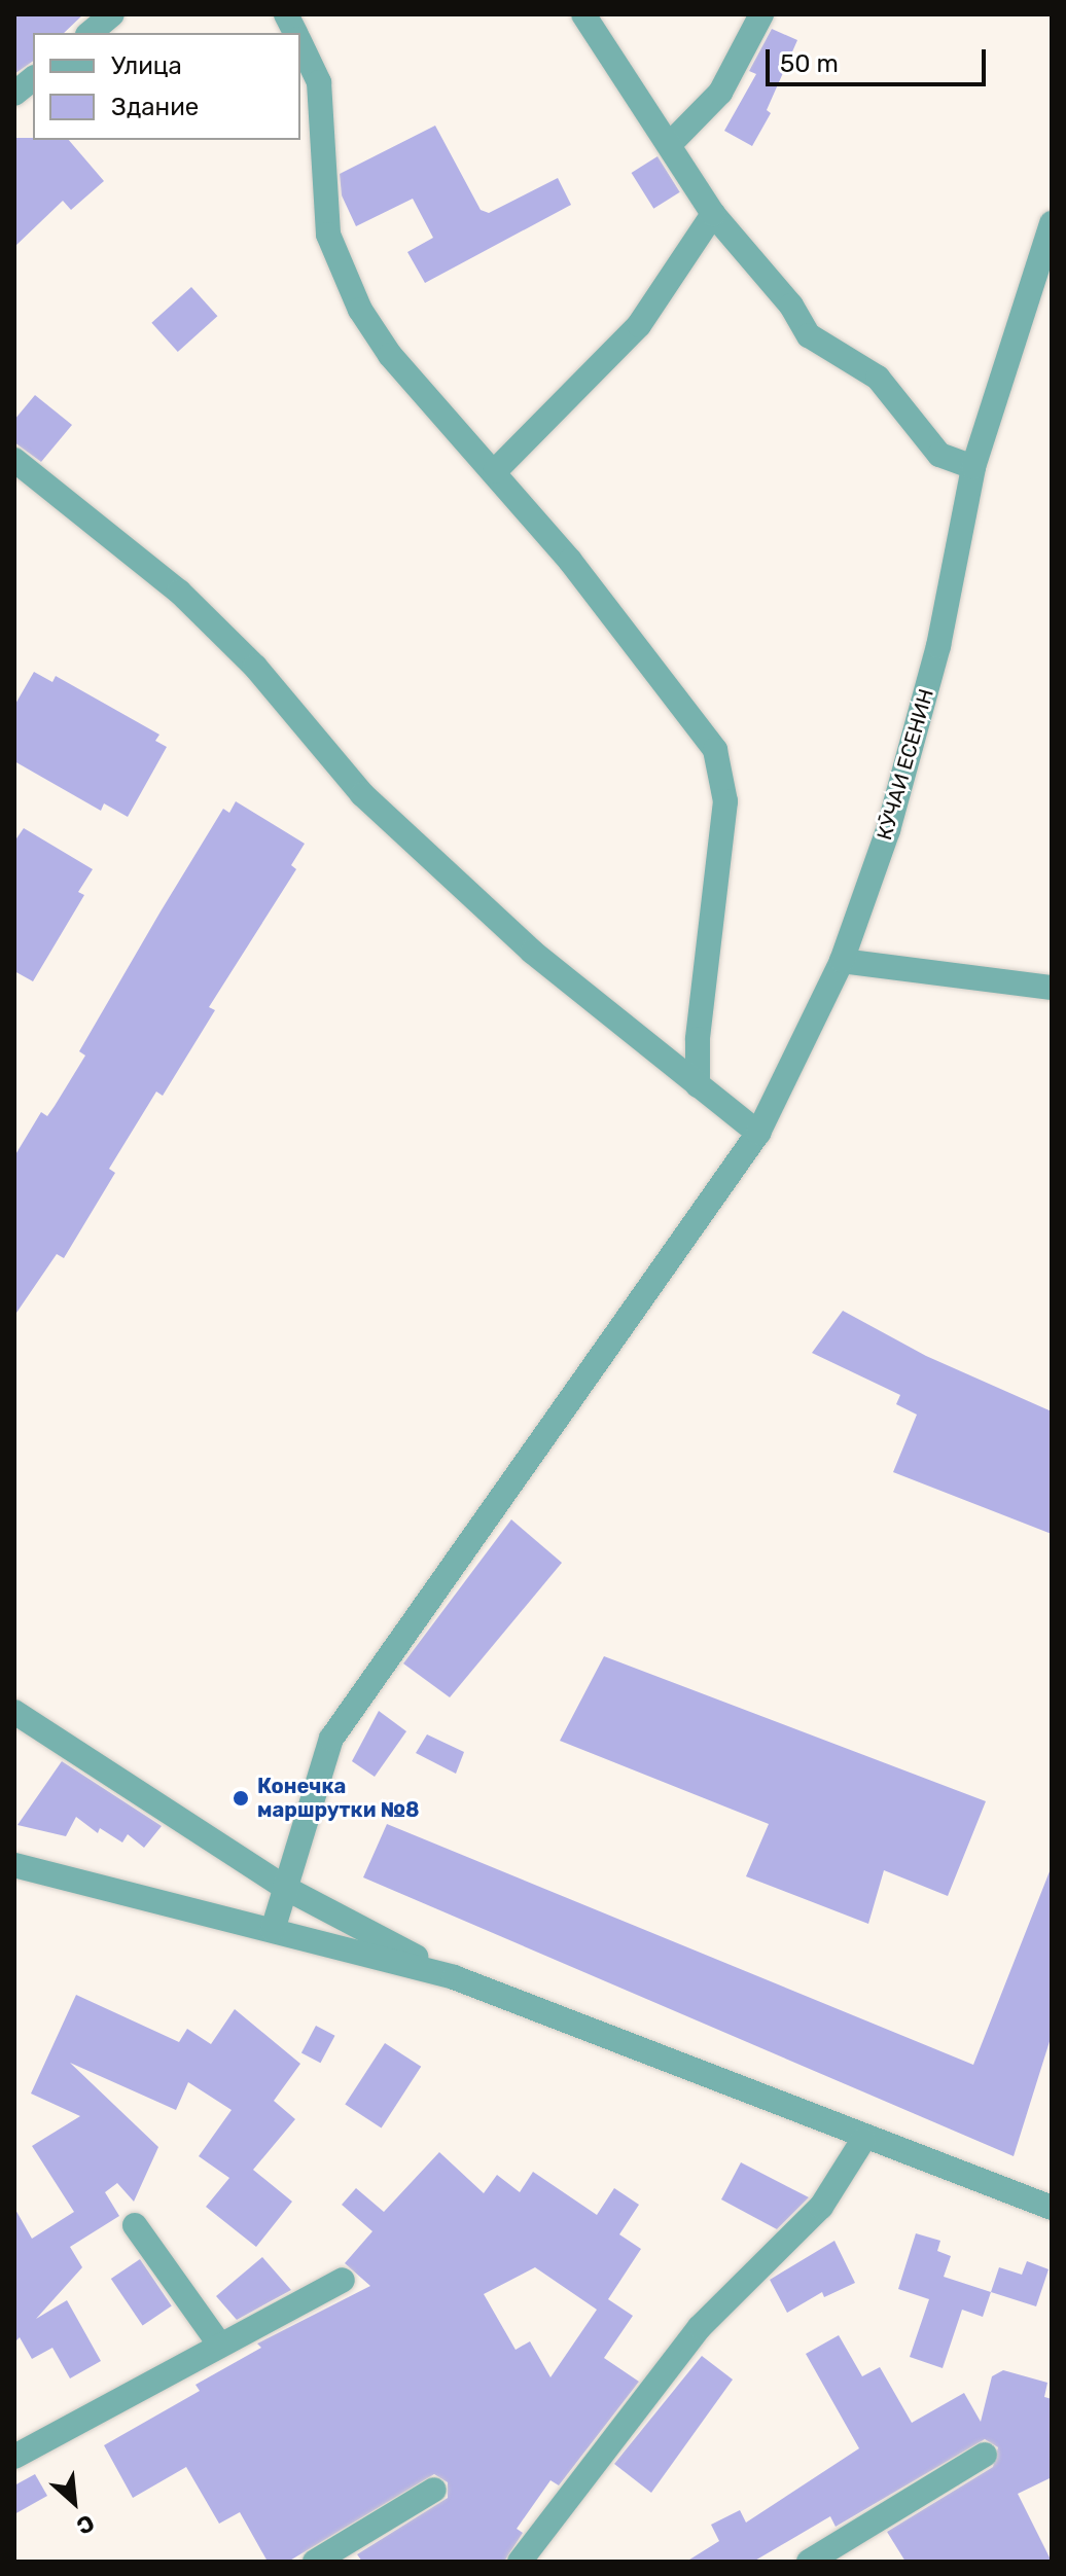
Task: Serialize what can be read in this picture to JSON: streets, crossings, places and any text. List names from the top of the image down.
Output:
{
  "streets": {
    "street": ["КӮЧАИ ЕСЕНИН"]
  },
  "places": ["Конечка маршрутки №8"],
  "legend": ["Улица", "Здание"],
  "scale_bar": "50 m",
  "north": "bottom right"
}
